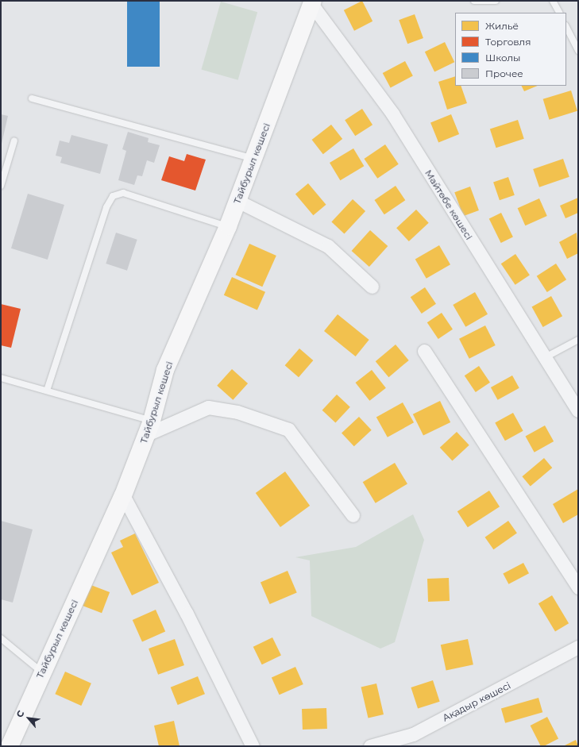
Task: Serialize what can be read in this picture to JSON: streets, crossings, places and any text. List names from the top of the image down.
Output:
{
  "streets": {
    "main road": ["Тайбурыл көшесі"],
    "street": ["Майтөбе көшесі", "Ақадыр көшесі"]
  },
  "crossings": [
    ["Тайбурыл көшесі", "Майтөбе көшесі"]
  ],
  "legend": [
    "Жильё",
    "Торговля",
    "Школы",
    "Прочее"
  ],
  "north": "top left"
}
